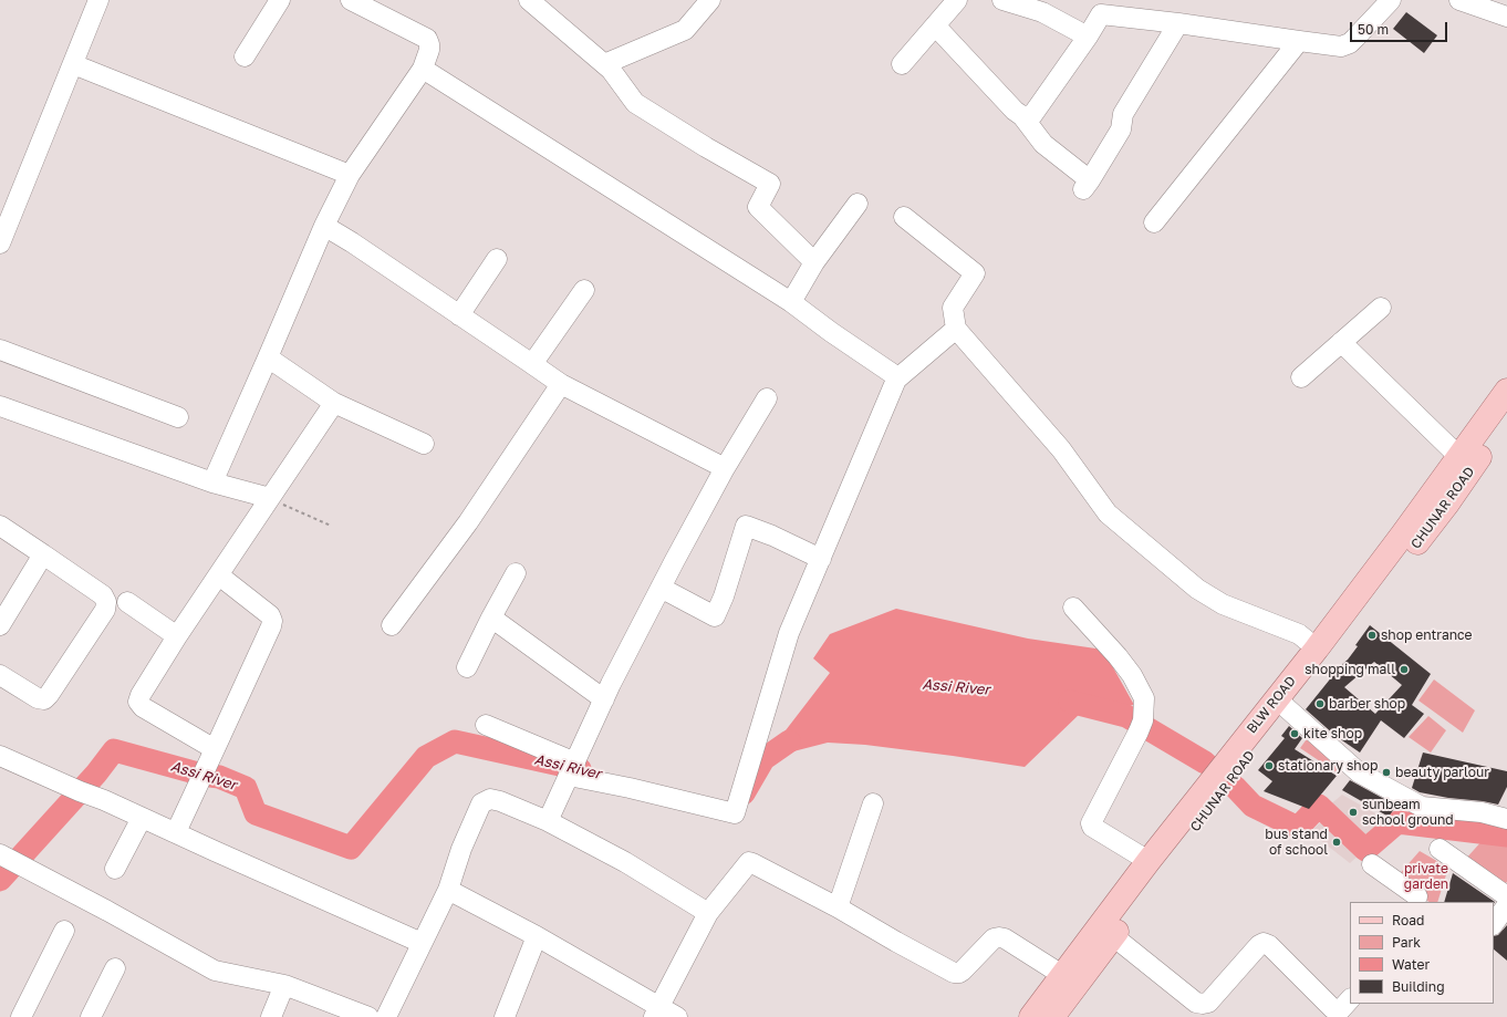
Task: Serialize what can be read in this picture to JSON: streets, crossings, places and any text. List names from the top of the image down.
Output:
{
  "streets": {
    "main road": ["CHUNAR ROAD", "BLW ROAD"]
  },
  "crossings": [
    ["CHUNAR ROAD", "BLW ROAD"]
  ],
  "water": ["Assi River"],
  "parks": ["private garden"],
  "places": [
    "shop entrance",
    "shopping mall",
    "barber shop",
    "kite shop",
    "stationary shop",
    "beauty parlour",
    "sunbeam school ground",
    "bus stand of school"
  ],
  "legend": [
    "Road",
    "Park",
    "Water",
    "Building"
  ],
  "scale_bar": "50 m"
}
